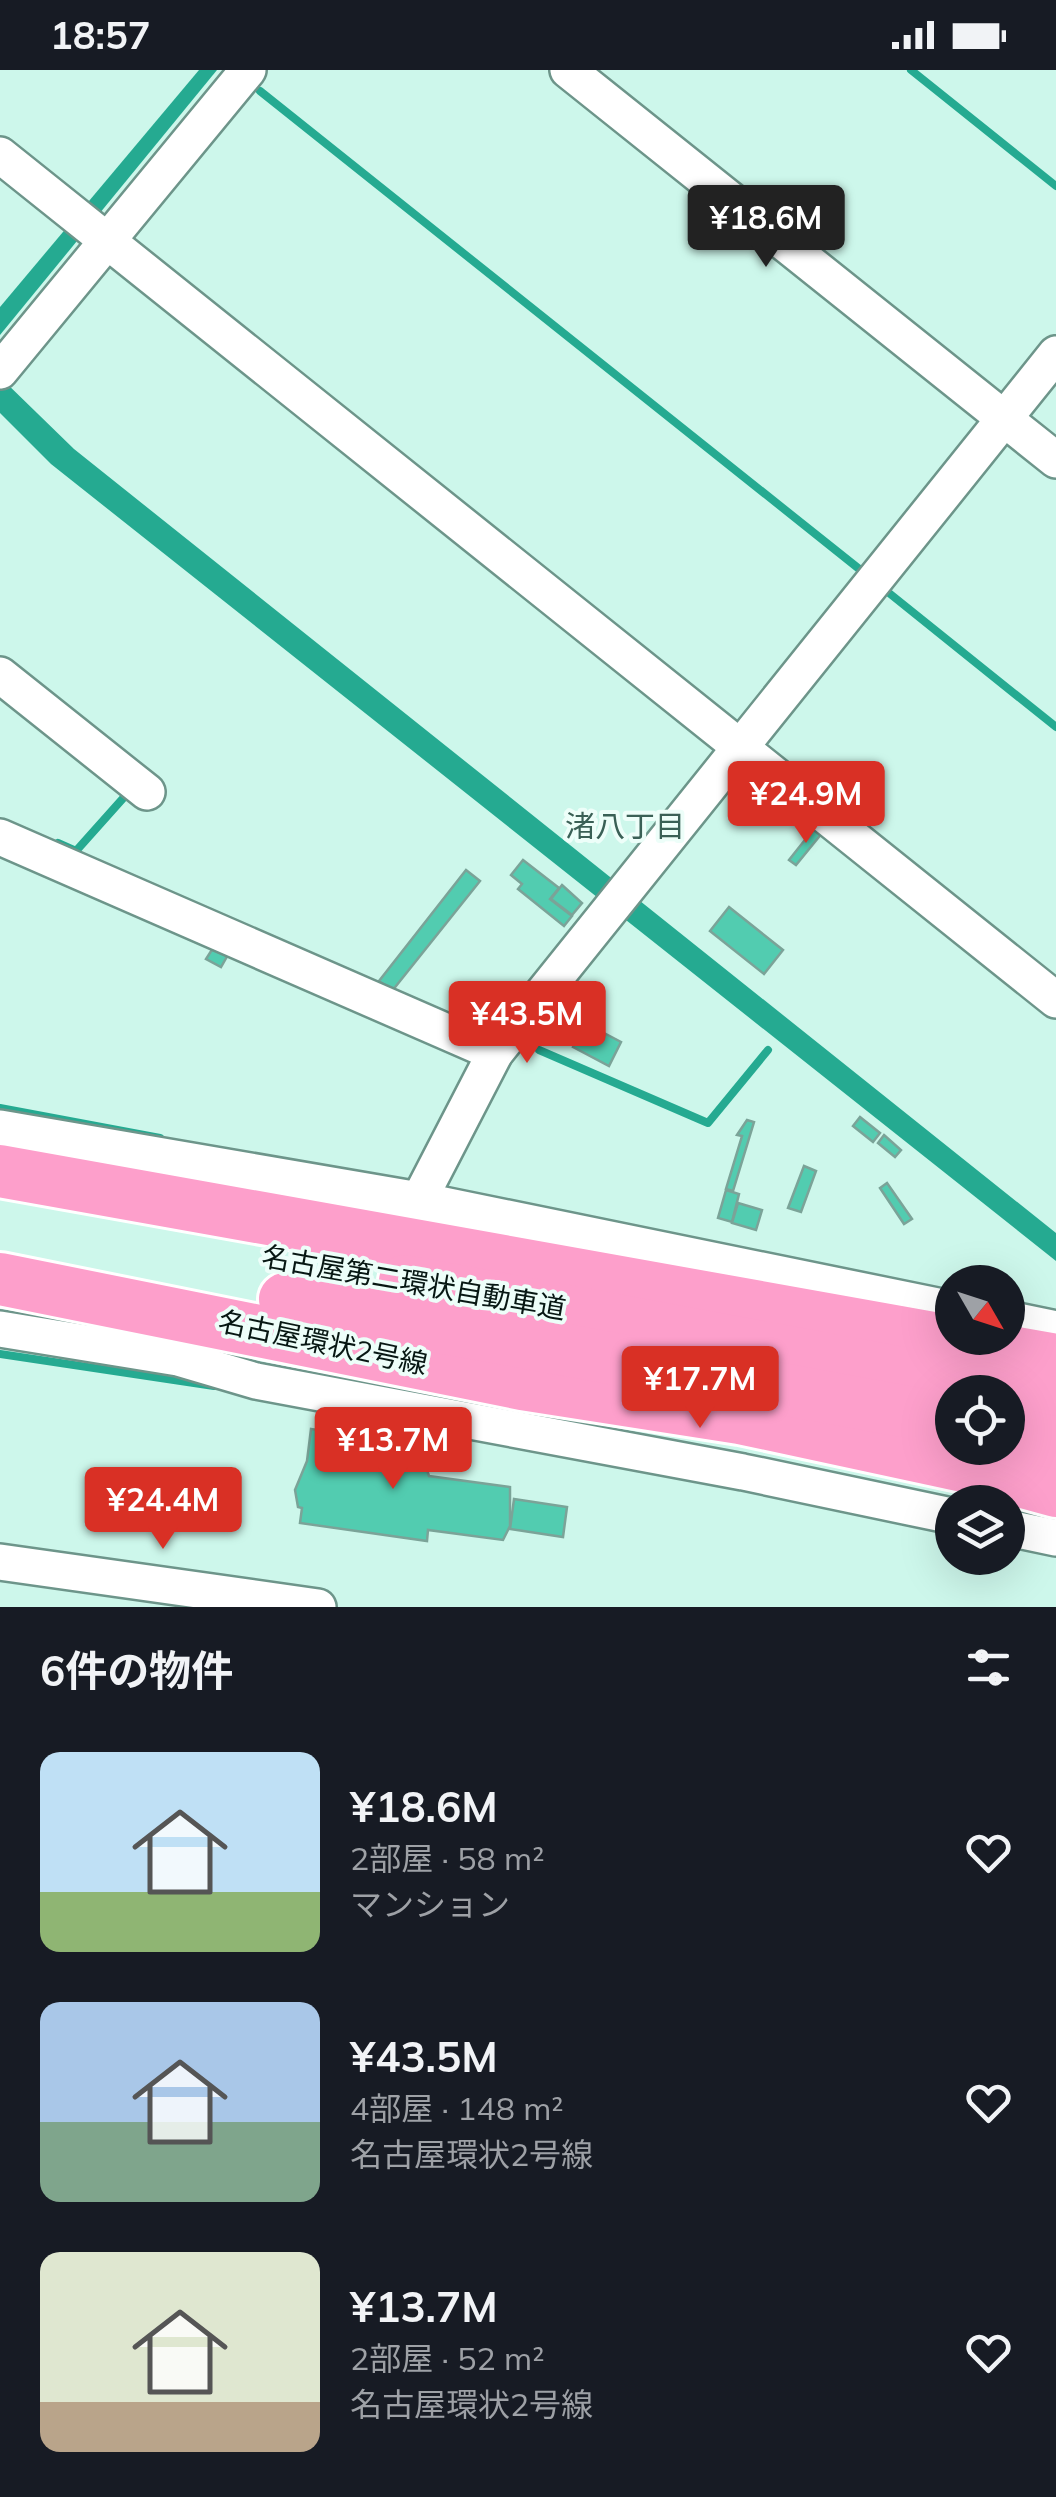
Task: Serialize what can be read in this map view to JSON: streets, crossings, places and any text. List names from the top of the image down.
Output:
{
  "streets": {
    "highway": ["名古屋第二環状自動車道", "名古屋環状2号線"]
  },
  "districts": ["渚八丁目"],
  "north": "bottom right",
  "page": {
    "status": "18:57",
    "price": [
      "¥18.6M",
      "¥24.9M",
      "¥43.5M",
      "¥17.7M",
      "¥13.7M",
      "¥24.4M"
    ],
    "heading": "6件の物件",
    "list": [
      {
        "name": "¥18.6M",
        "note": "2部屋 · 58 m² · マンション"
      },
      {
        "name": "¥43.5M",
        "note": "4部屋 · 148 m² · 名古屋環状2号線"
      },
      {
        "name": "¥13.7M",
        "note": "2部屋 · 52 m² · 名古屋環状2号線"
      }
    ]
  }
}
